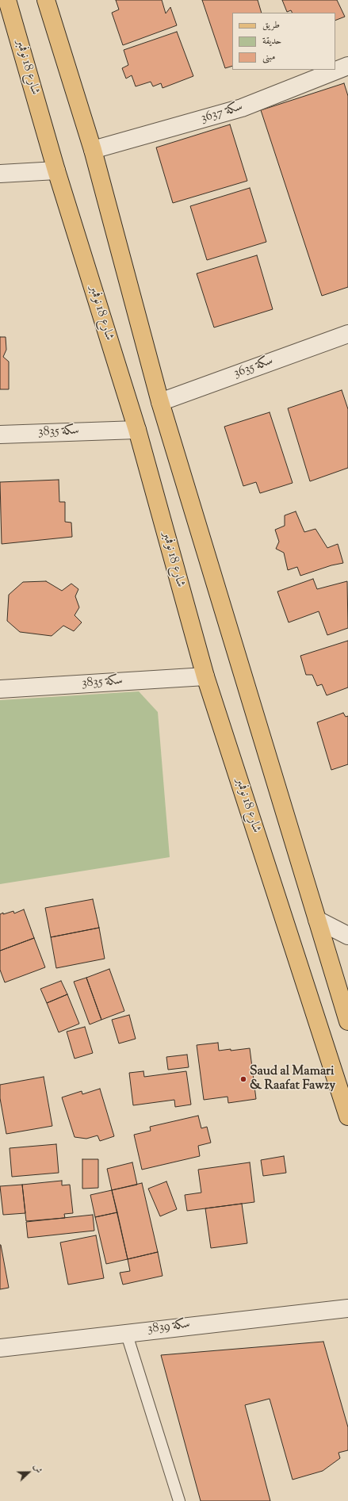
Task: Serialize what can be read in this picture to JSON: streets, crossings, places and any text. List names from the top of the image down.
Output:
{
  "streets": {
    "main road": ["شارع 18 نوفمبر"],
    "street": [
      "سكة 3637",
      "سكة 3635",
      "سكة 3835",
      "سكة 3839"
    ]
  },
  "crossings": [
    ["شارع 18 نوفمبر", "سكة 3835"]
  ],
  "places": ["Saud al Mamari & Raafat Fawzy"],
  "legend": ["طريق", "حديقة", "مبنى"],
  "north": "right"
}
